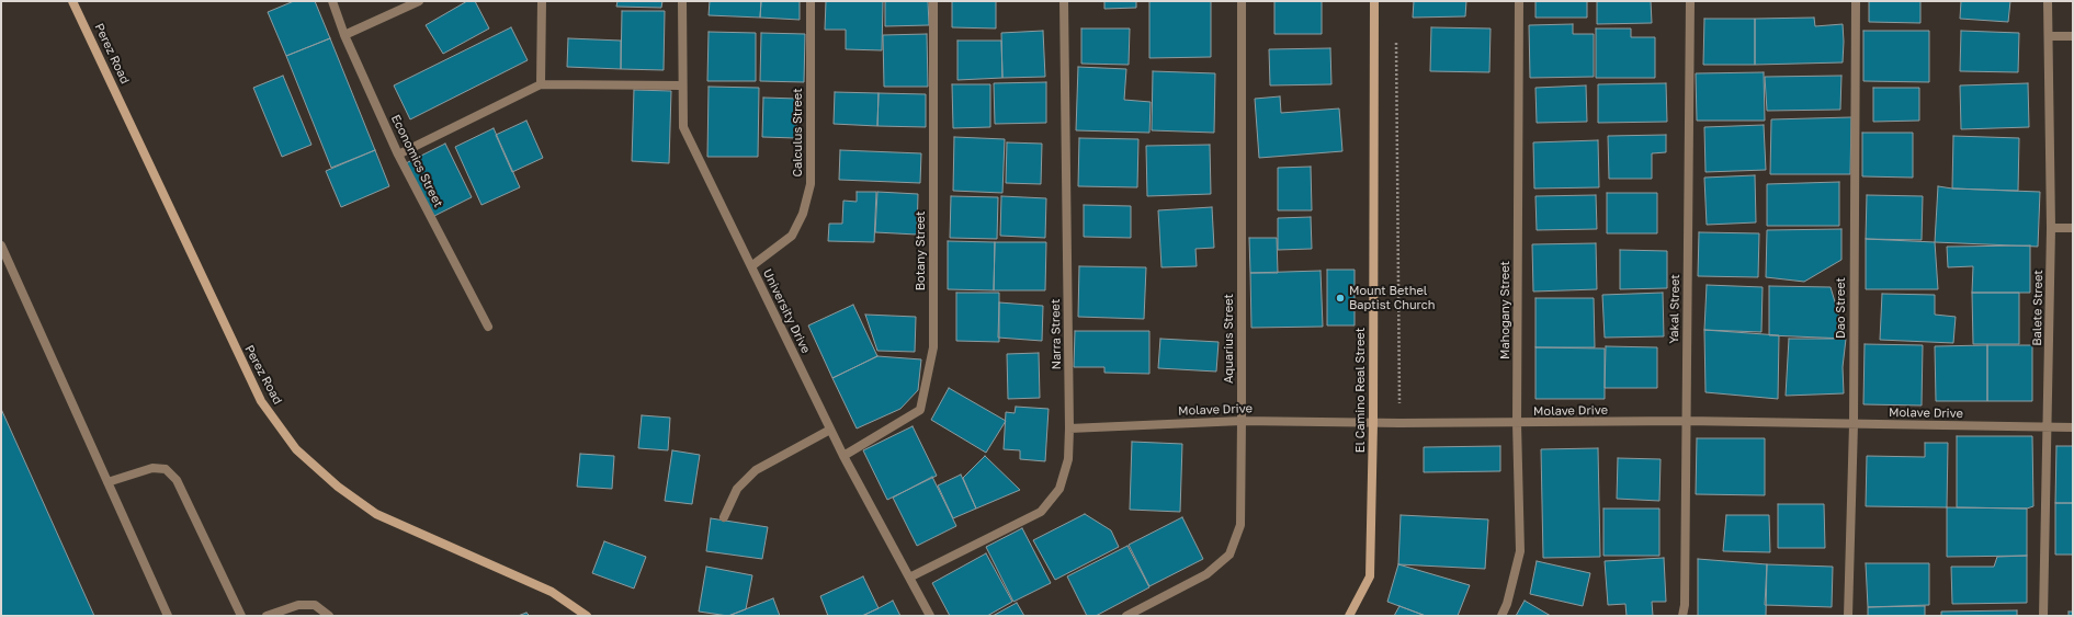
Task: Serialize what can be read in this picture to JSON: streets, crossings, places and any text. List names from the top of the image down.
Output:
{
  "streets": {
    "street": [
      "Perez Road",
      "Calculus Street",
      "Economics Street",
      "Botany Street",
      "Dao Street",
      "Balete Street",
      "Yakal Street",
      "Mahogany Street",
      "University Drive",
      "Narra Street",
      "Aquarius Street",
      "El Camino Real Street",
      "Molave Drive"
    ]
  },
  "crossings": [
    ["Calculus Street", "University Drive"],
    ["Botany Street", "University Drive"],
    ["Dao Street", "Molave Drive"],
    ["Balete Street", "Molave Drive"],
    ["Yakal Street", "Molave Drive"],
    ["Mahogany Street", "Molave Drive"],
    ["University Drive", "Narra Street"],
    ["Narra Street", "Molave Drive"],
    ["Aquarius Street", "Molave Drive"],
    ["El Camino Real Street", "Molave Drive"]
  ],
  "places": ["Mount Bethel Baptist Church"]
}
